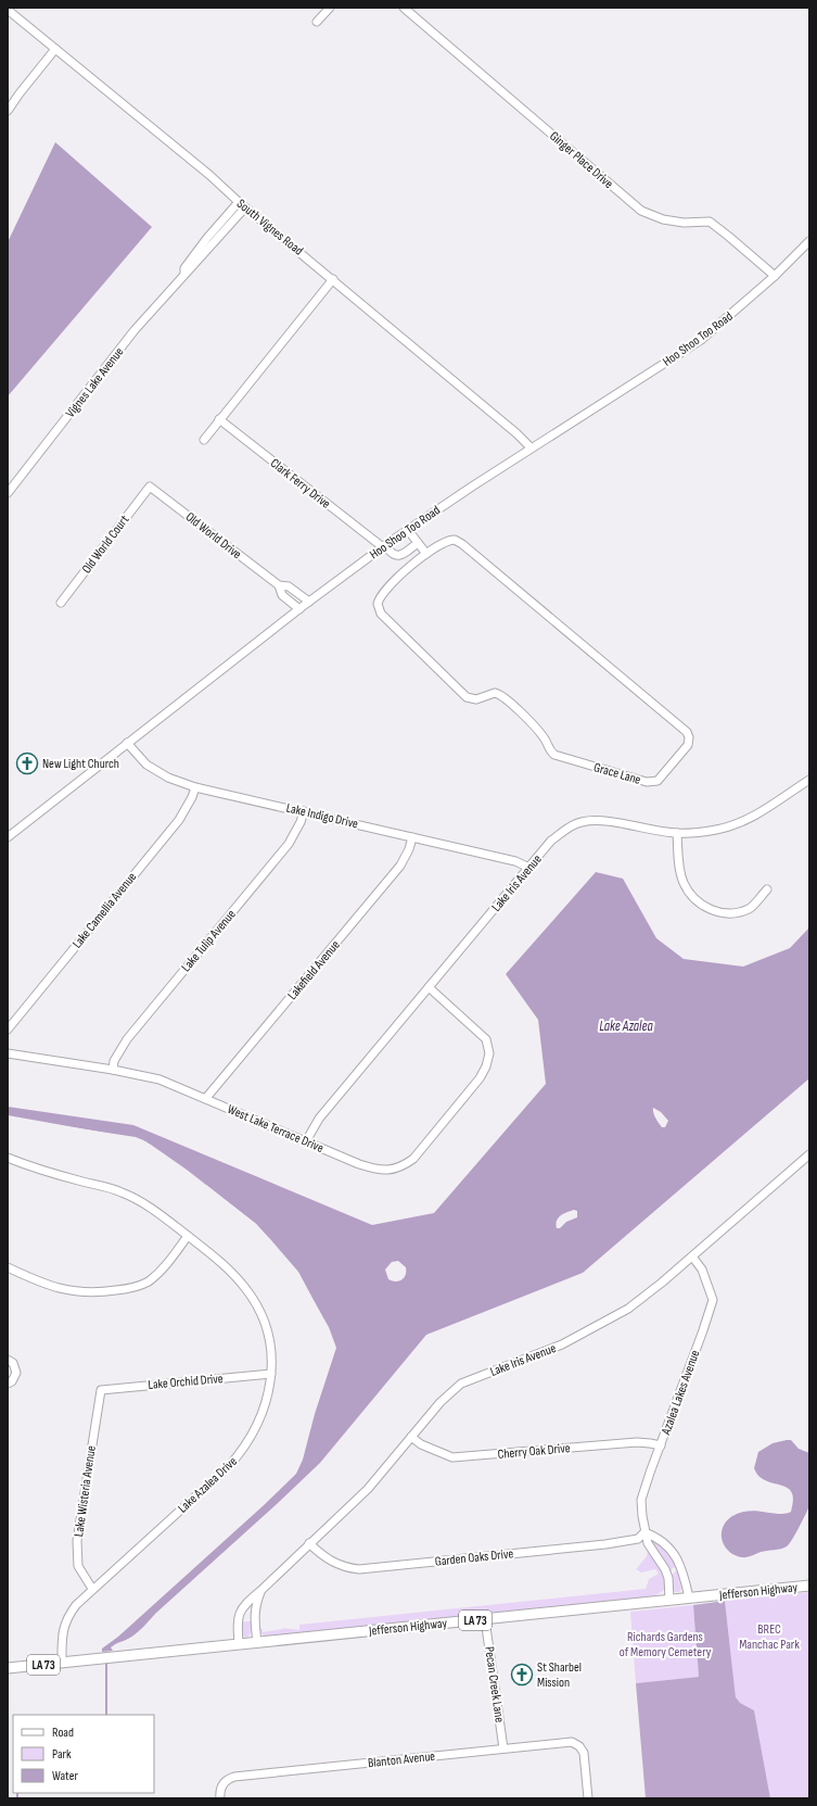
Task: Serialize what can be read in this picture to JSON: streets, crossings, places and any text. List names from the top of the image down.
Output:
{
  "streets": {
    "main road": ["Jefferson Highway", "LA 73"],
    "street": [
      "Ginger Place Drive",
      "South Vignes Road",
      "Hoo Shoo Too Road",
      "Vignes Lake Avenue",
      "Clark Ferry Drive",
      "Old World Drive",
      "Old World Court",
      "Grace Lane",
      "Lake Indigo Drive",
      "Lake Iris Avenue",
      "Lake Camellia Avenue",
      "Lake Tulip Avenue",
      "Lakefield Avenue",
      "West Lake Terrace Drive",
      "Lake Orchid Drive",
      "Azalea Lakes Avenue",
      "Cherry Oak Drive",
      "Lake Azalea Drive",
      "Lake Wisteria Avenue",
      "Garden Oaks Drive",
      "Pecan Creek Lane",
      "Blanton Avenue"
    ]
  },
  "crossings": [
    ["Ginger Place Drive", "Hoo Shoo Too Road"],
    ["South Vignes Road", "Hoo Shoo Too Road"],
    ["South Vignes Road", "Vignes Lake Avenue"],
    ["Hoo Shoo Too Road", "Clark Ferry Drive"],
    ["Hoo Shoo Too Road", "Old World Drive"],
    ["Hoo Shoo Too Road", "Lake Indigo Drive"],
    ["Old World Drive", "Old World Court"],
    ["Lake Indigo Drive", "Lake Iris Avenue"],
    ["Lake Indigo Drive", "Lake Camellia Avenue"],
    ["Lake Indigo Drive", "Lake Tulip Avenue"],
    ["Lake Indigo Drive", "Lakefield Avenue"],
    ["Lake Iris Avenue", "West Lake Terrace Drive"],
    ["Lake Iris Avenue", "Azalea Lakes Avenue"],
    ["Lake Iris Avenue", "Cherry Oak Drive"],
    ["Lake Iris Avenue", "Garden Oaks Drive"],
    ["Lake Iris Avenue", "Jefferson Highway"],
    ["Lake Tulip Avenue", "West Lake Terrace Drive"],
    ["Lakefield Avenue", "West Lake Terrace Drive"],
    ["Lake Orchid Drive", "Lake Azalea Drive"],
    ["Lake Orchid Drive", "Lake Wisteria Avenue"],
    ["Azalea Lakes Avenue", "Cherry Oak Drive"],
    ["Azalea Lakes Avenue", "Garden Oaks Drive"],
    ["Azalea Lakes Avenue", "Jefferson Highway"],
    ["Lake Azalea Drive", "Lake Wisteria Avenue"],
    ["Lake Azalea Drive", "Jefferson Highway"],
    ["Jefferson Highway", "Pecan Creek Lane"],
    ["Pecan Creek Lane", "Blanton Avenue"]
  ],
  "water": ["Lake Azalea"],
  "parks": ["BREC Manchac Park", "Richards Gardens of Memory Cemetery"],
  "places": {
    "church": ["New Light Church", "St Sharbel Mission"]
  },
  "legend": ["Road", "Park", "Water"]
}
